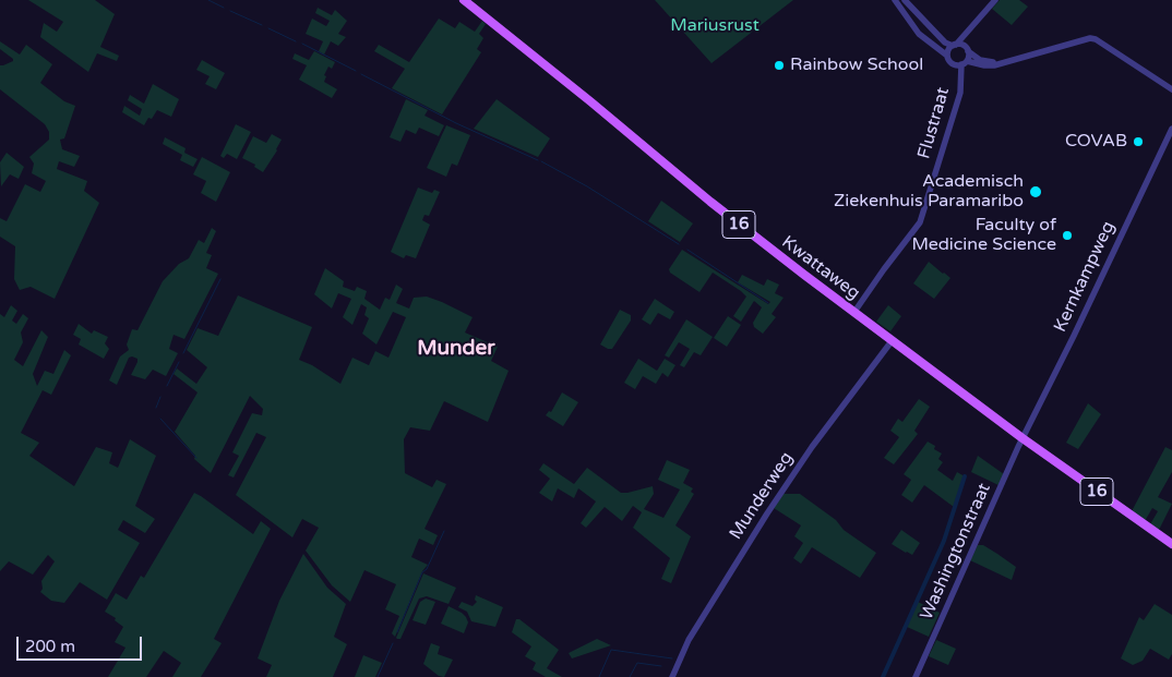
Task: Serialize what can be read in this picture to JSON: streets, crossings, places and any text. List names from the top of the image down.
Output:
{
  "streets": {
    "main road": ["16", "Kwattaweg"],
    "street": [
      "Flustraat",
      "Kernkampweg",
      "Munderweg",
      "Washingtonstraat"
    ]
  },
  "crossings": [
    ["Flustraat", "Kwattaweg"],
    ["Kwattaweg", "Kernkampweg"],
    ["Kwattaweg", "Munderweg"],
    ["Kwattaweg", "Washingtonstraat"],
    ["Kernkampweg", "Washingtonstraat"]
  ],
  "districts": ["Munder"],
  "parks": ["Mariusrust"],
  "places": [
    "Rainbow School",
    "COVAB",
    "Academisch Ziekenhuis Paramaribo",
    "Faculty of Medicine Science"
  ],
  "scale_bar": "200 m"
}
